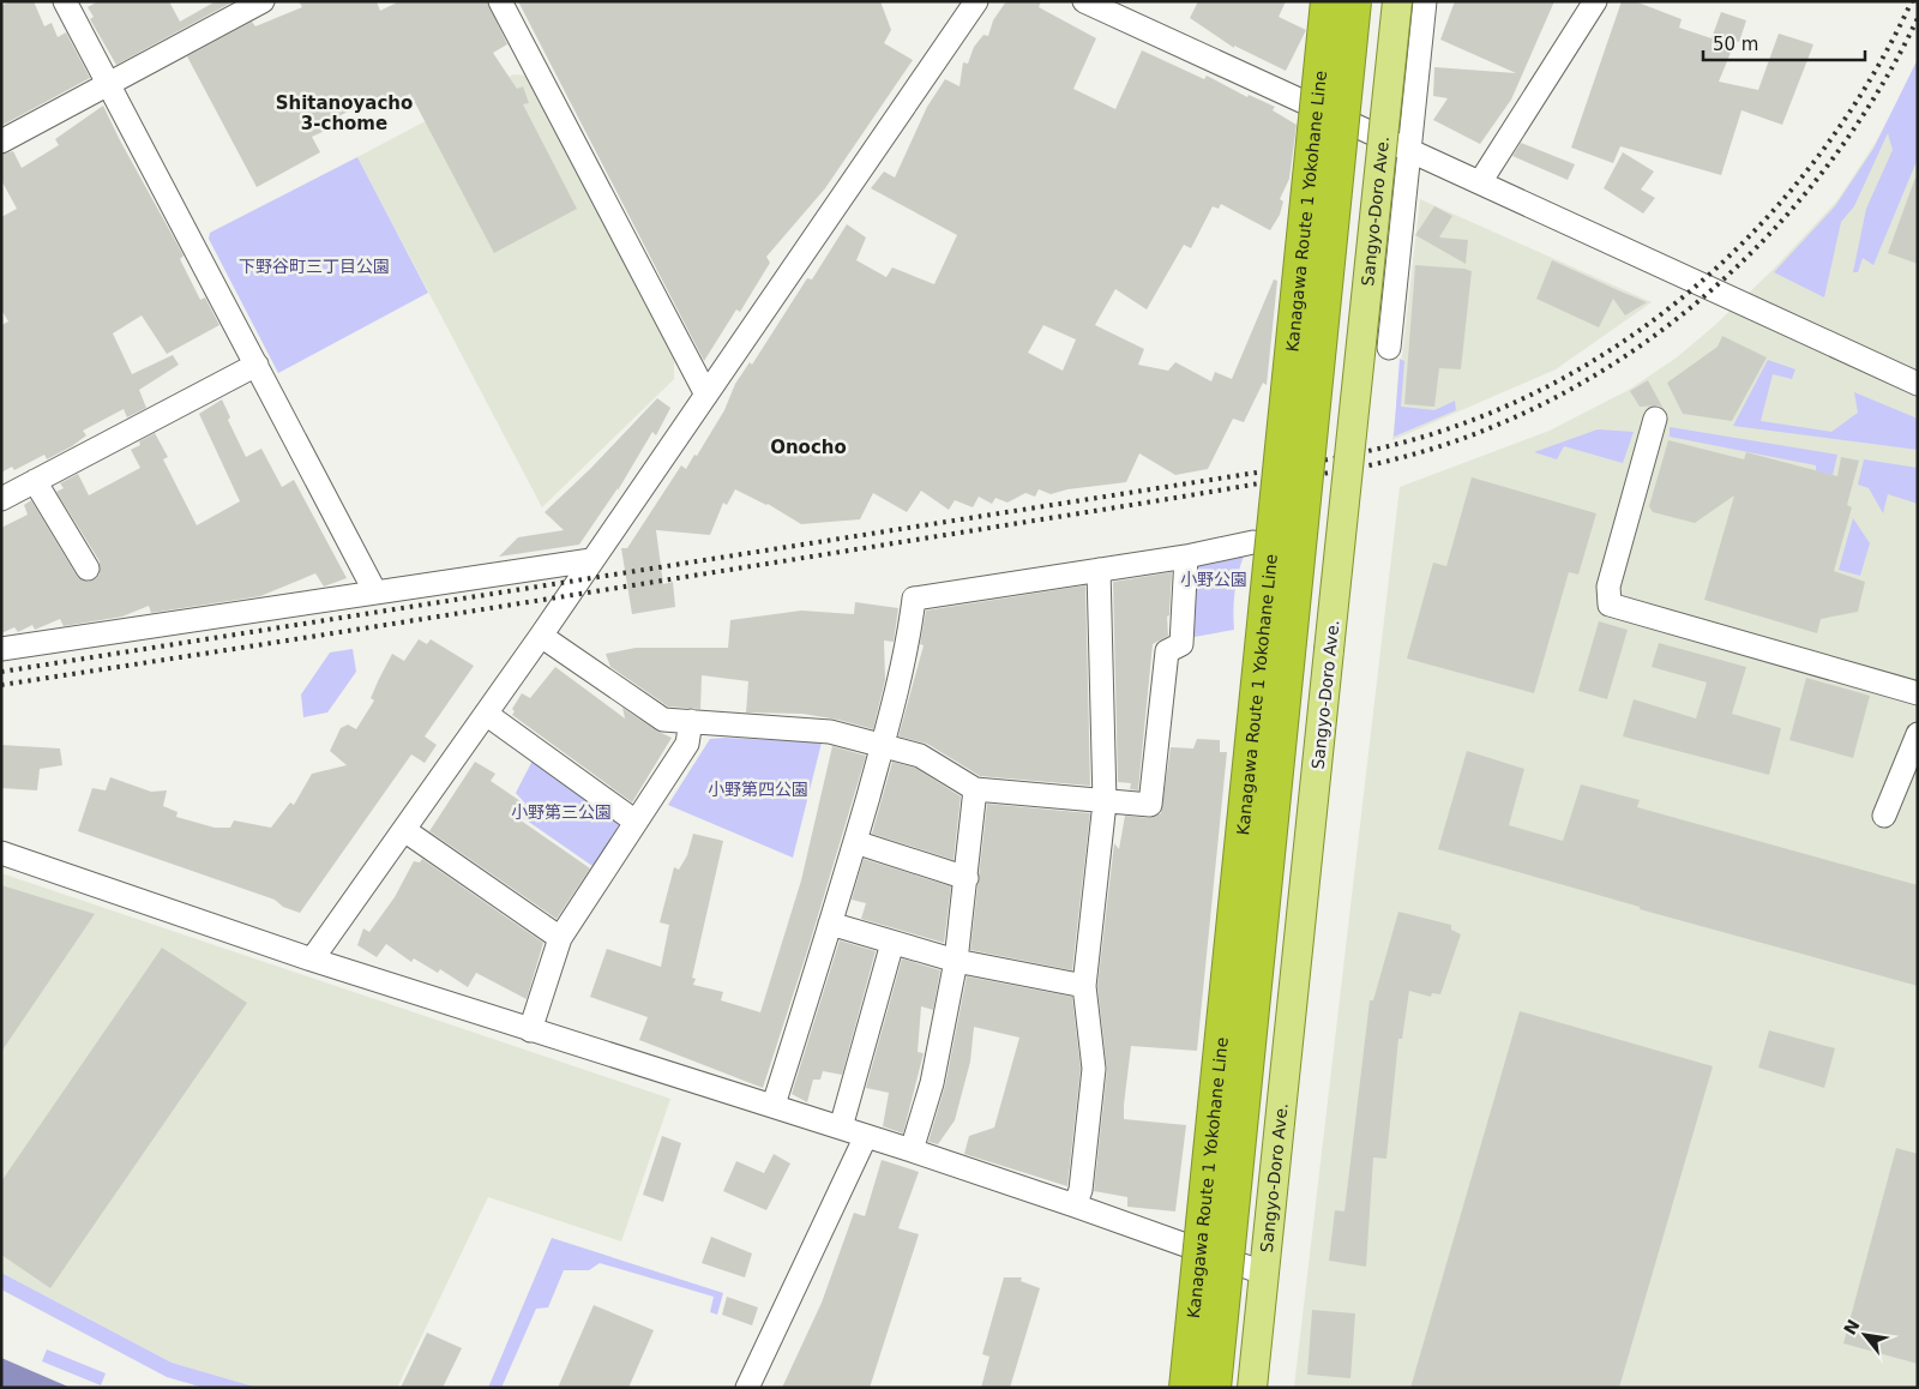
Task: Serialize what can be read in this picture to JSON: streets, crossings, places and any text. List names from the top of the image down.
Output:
{
  "streets": {
    "highway": ["Kanagawa Route 1 Yokohane Line"],
    "main road": ["Sangyo-Doro Ave."]
  },
  "districts": ["Shitanoyacho 3-chome", "Onocho"],
  "parks": [
    "下野谷町三丁目公園",
    "小野公園",
    "小野第四公園",
    "小野第三公園"
  ],
  "scale_bar": "50 m",
  "north": "top left"
}
